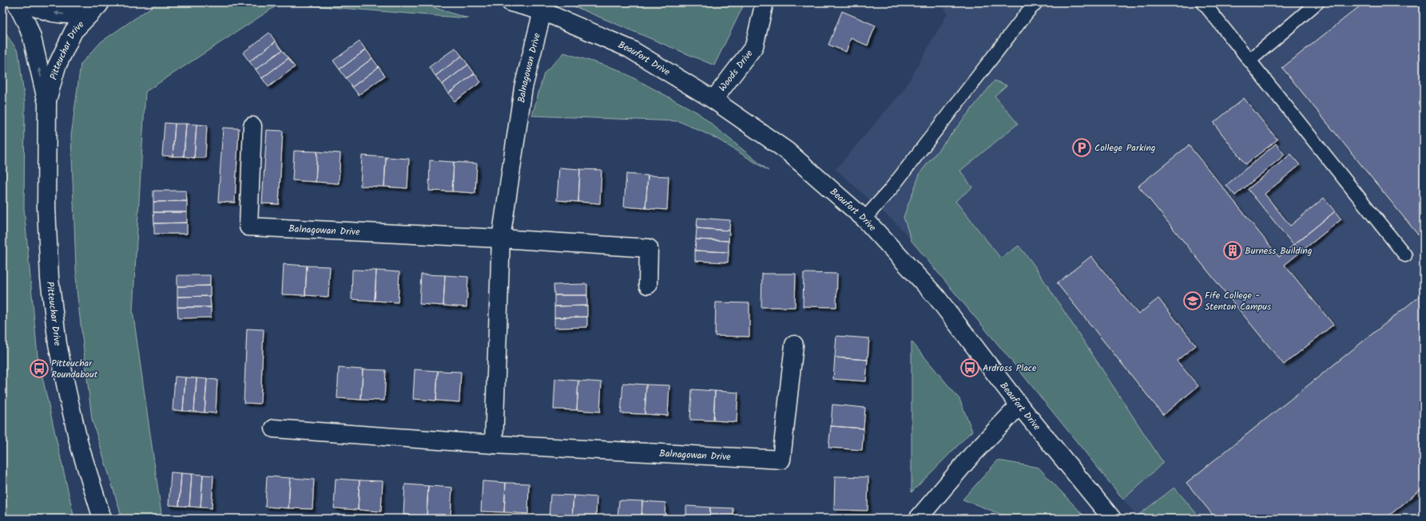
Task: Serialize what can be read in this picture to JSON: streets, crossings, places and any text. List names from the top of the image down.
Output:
{
  "streets": {
    "street": [
      "Pitteuchar Drive",
      "Beaufort Drive",
      "Balnagowan Drive",
      "Woods Drive"
    ]
  },
  "crossings": [
    ["Beaufort Drive", "Balnagowan Drive"],
    ["Beaufort Drive", "Woods Drive"]
  ],
  "places": {
    "parking": ["College Parking"],
    "building": ["Burness Building"],
    "school or university": ["Fife College - Stenton Campus"],
    "bus stop": ["Ardross Place", "Pitteuchar Roundabout"]
  }
}
